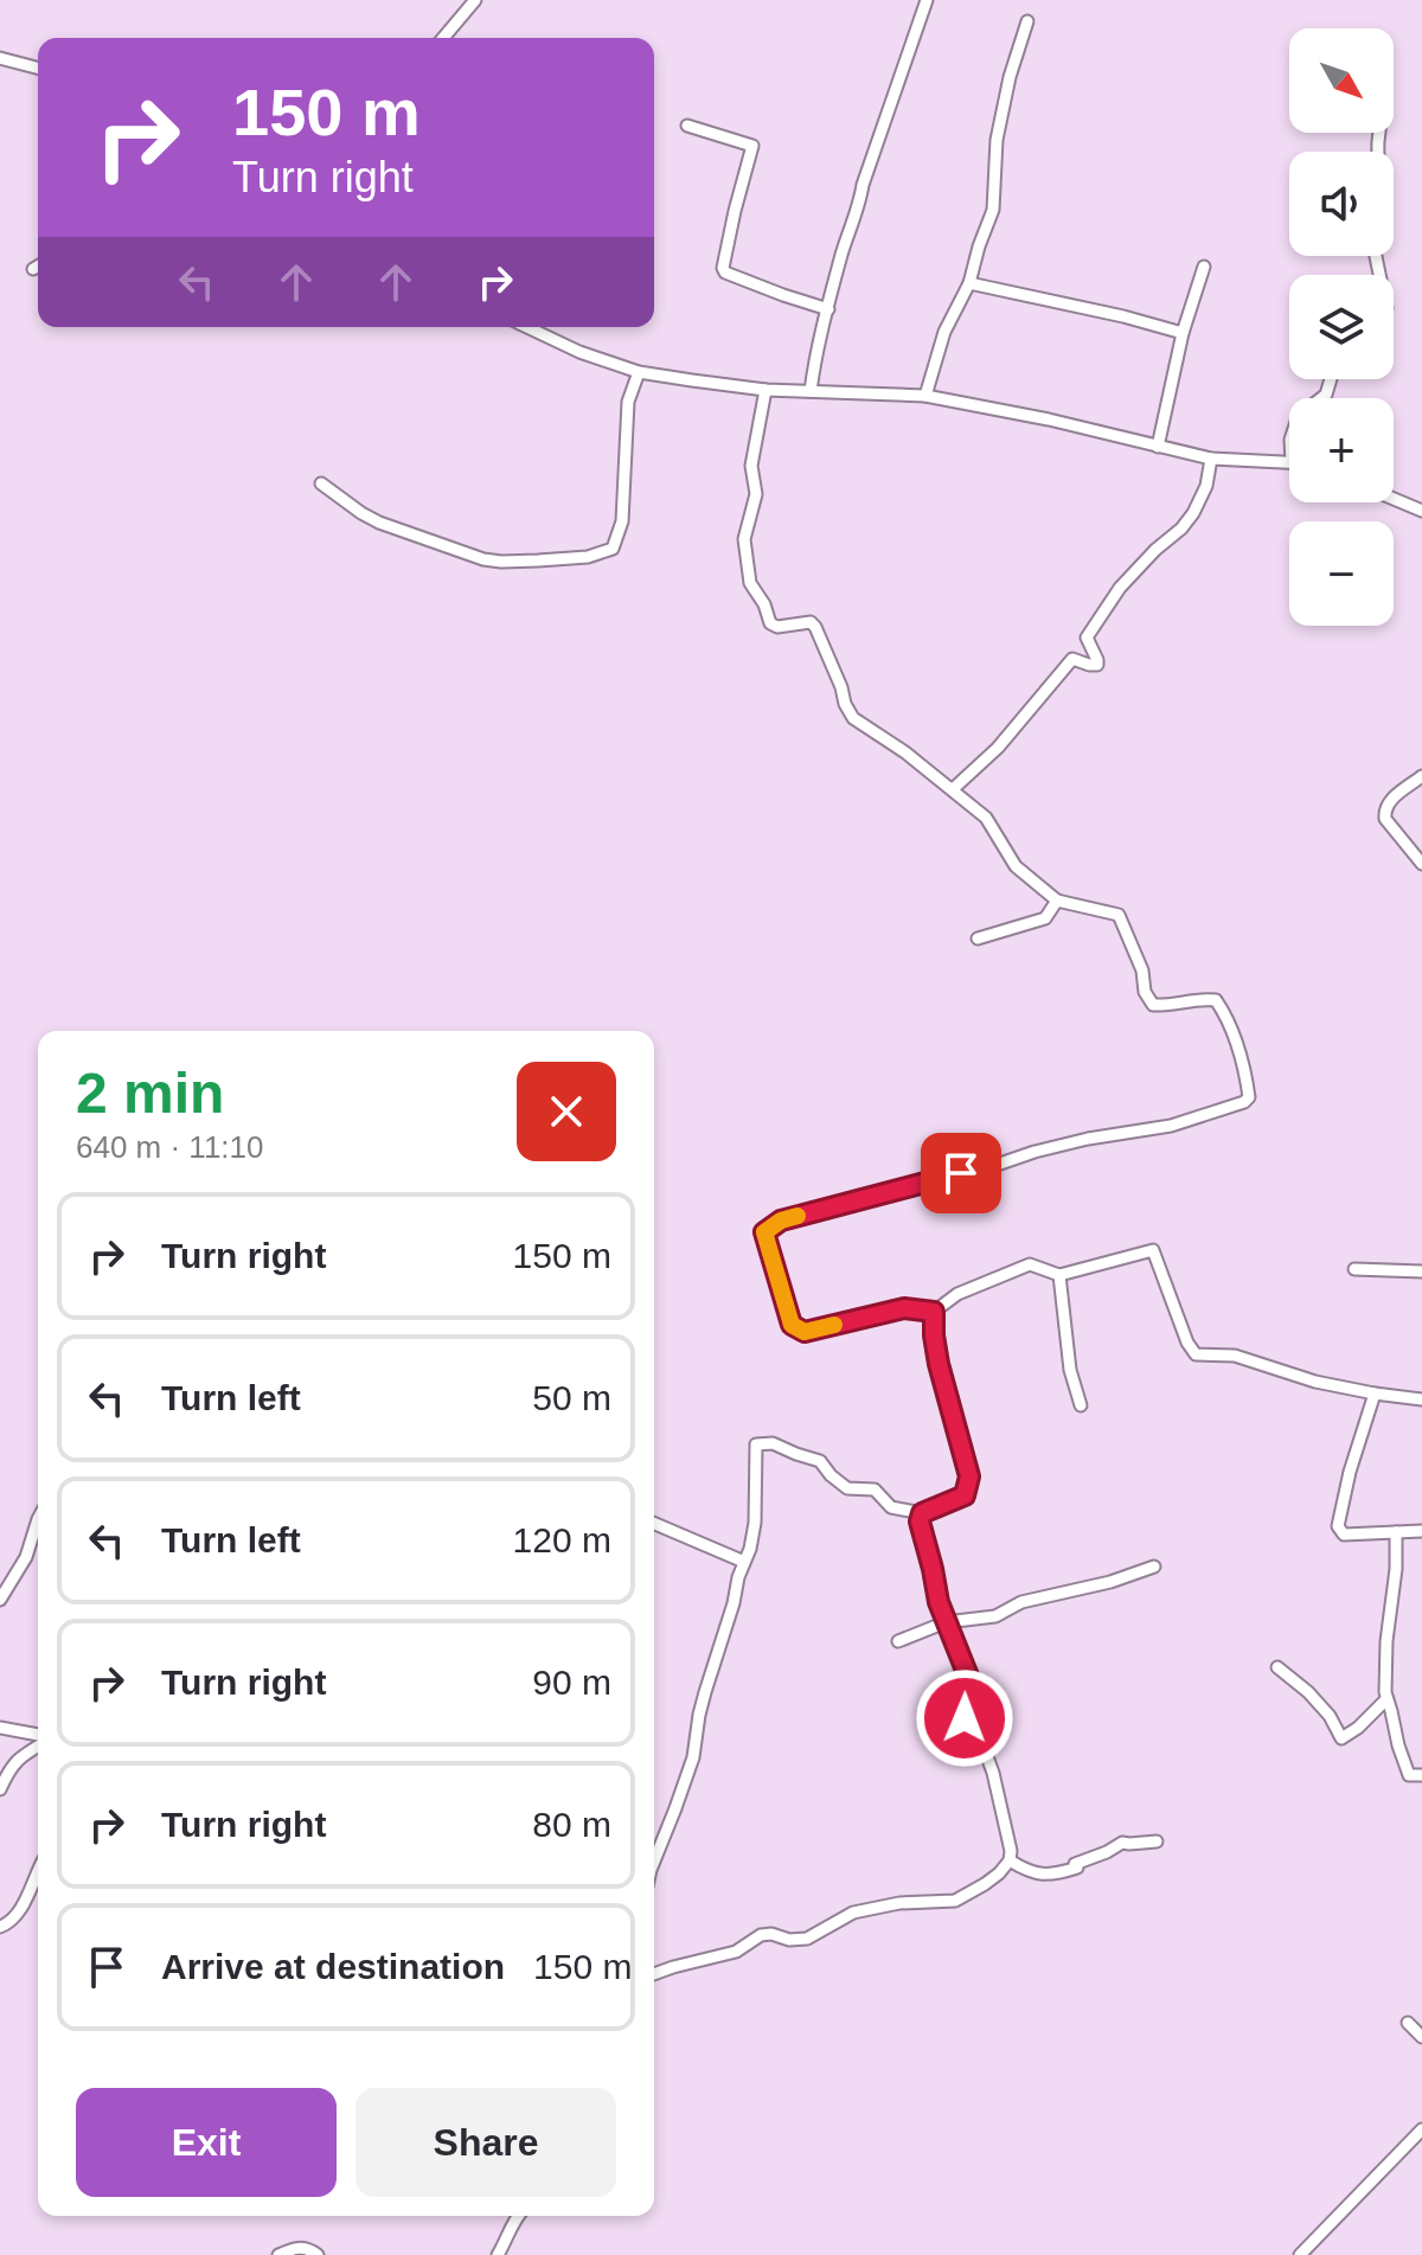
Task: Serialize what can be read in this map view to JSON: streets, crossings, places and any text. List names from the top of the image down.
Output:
{
  "north": "bottom right",
  "page": {
    "map_buttons": ["+", "−"],
    "turn": ["150 m", "Turn right"],
    "heading": ["2 min", "640 m · 11:10"],
    "list": [
      {
        "name": "Turn right",
        "value": "150 m"
      },
      {
        "name": "Turn left",
        "value": "50 m"
      },
      {
        "name": "Turn left",
        "value": "120 m"
      },
      {
        "name": "Turn right",
        "value": "90 m"
      },
      {
        "name": "Turn right",
        "value": "80 m"
      },
      {
        "name": "Arrive at destination",
        "value": "150 m"
      }
    ],
    "buttons": ["Exit", "Share"]
  }
}
